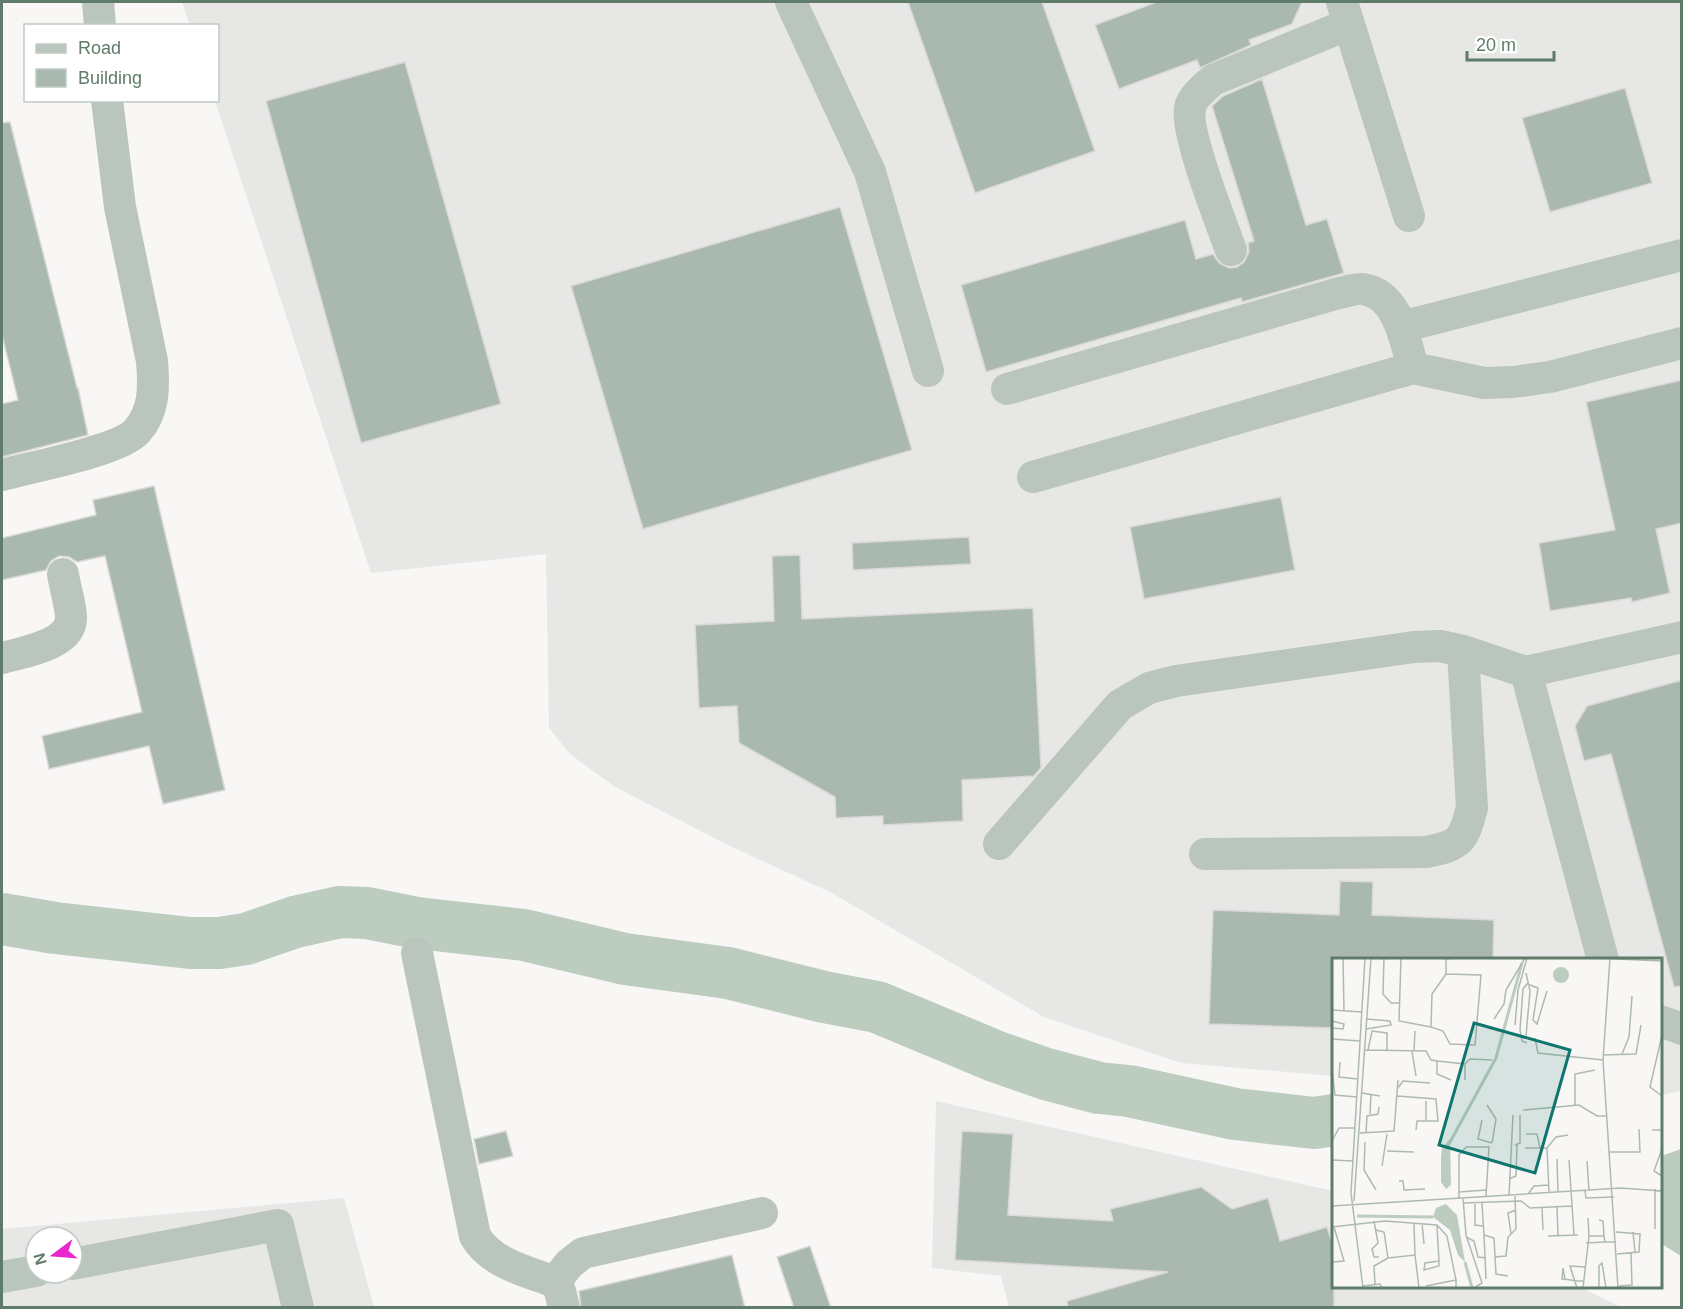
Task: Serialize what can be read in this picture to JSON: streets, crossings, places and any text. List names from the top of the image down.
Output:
{
  "legend": ["Road", "Building"],
  "scale_bar": "20 m",
  "north": "left"
}
